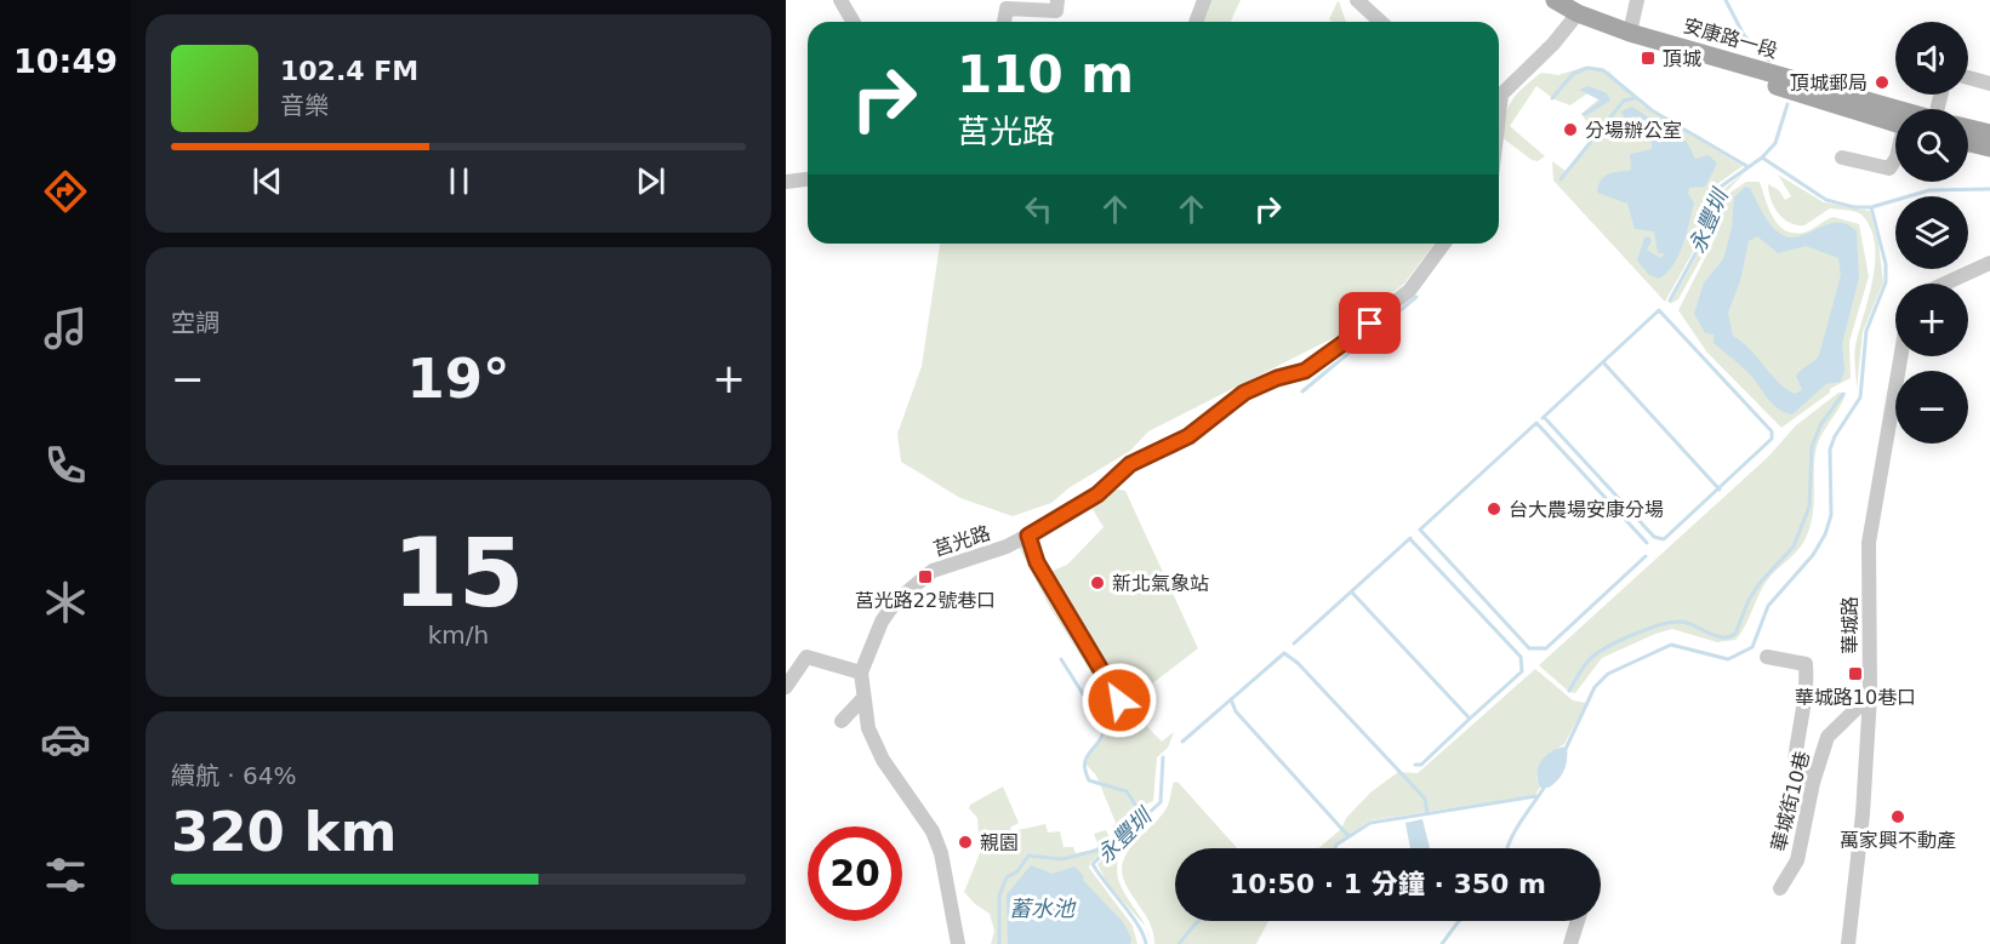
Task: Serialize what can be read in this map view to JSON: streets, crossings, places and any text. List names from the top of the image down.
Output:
{
  "streets": {
    "main road": ["安康路一段"],
    "street": ["莒光路", "華城路", "華城街10巷"]
  },
  "crossings": [
    ["華城路", "華城街10巷"]
  ],
  "water": ["永豐圳", "蓄水池"],
  "places": {
    "transit": ["頂城", "莒光路22號巷口", "華城路10巷口"],
    "other": [
      "頂城郵局",
      "分場辦公室",
      "台大農場安康分場",
      "新北氣象站",
      "萬家興不動產",
      "親園"
    ]
  },
  "page": {
    "tabs": "10:49",
    "map_buttons": ["+", "−"],
    "turn": ["110 m", "莒光路"],
    "song": ["102.4 FM", "音樂"],
    "tile": [
      "空調",
      ["15", "km/h"],
      ["續航 · 64%", "320 km"]
    ],
    "heat": ["−", "19°", "+"],
    "limit": "20",
    "trip": "10:50 · 1 分鐘 · 350 m"
  }
}
